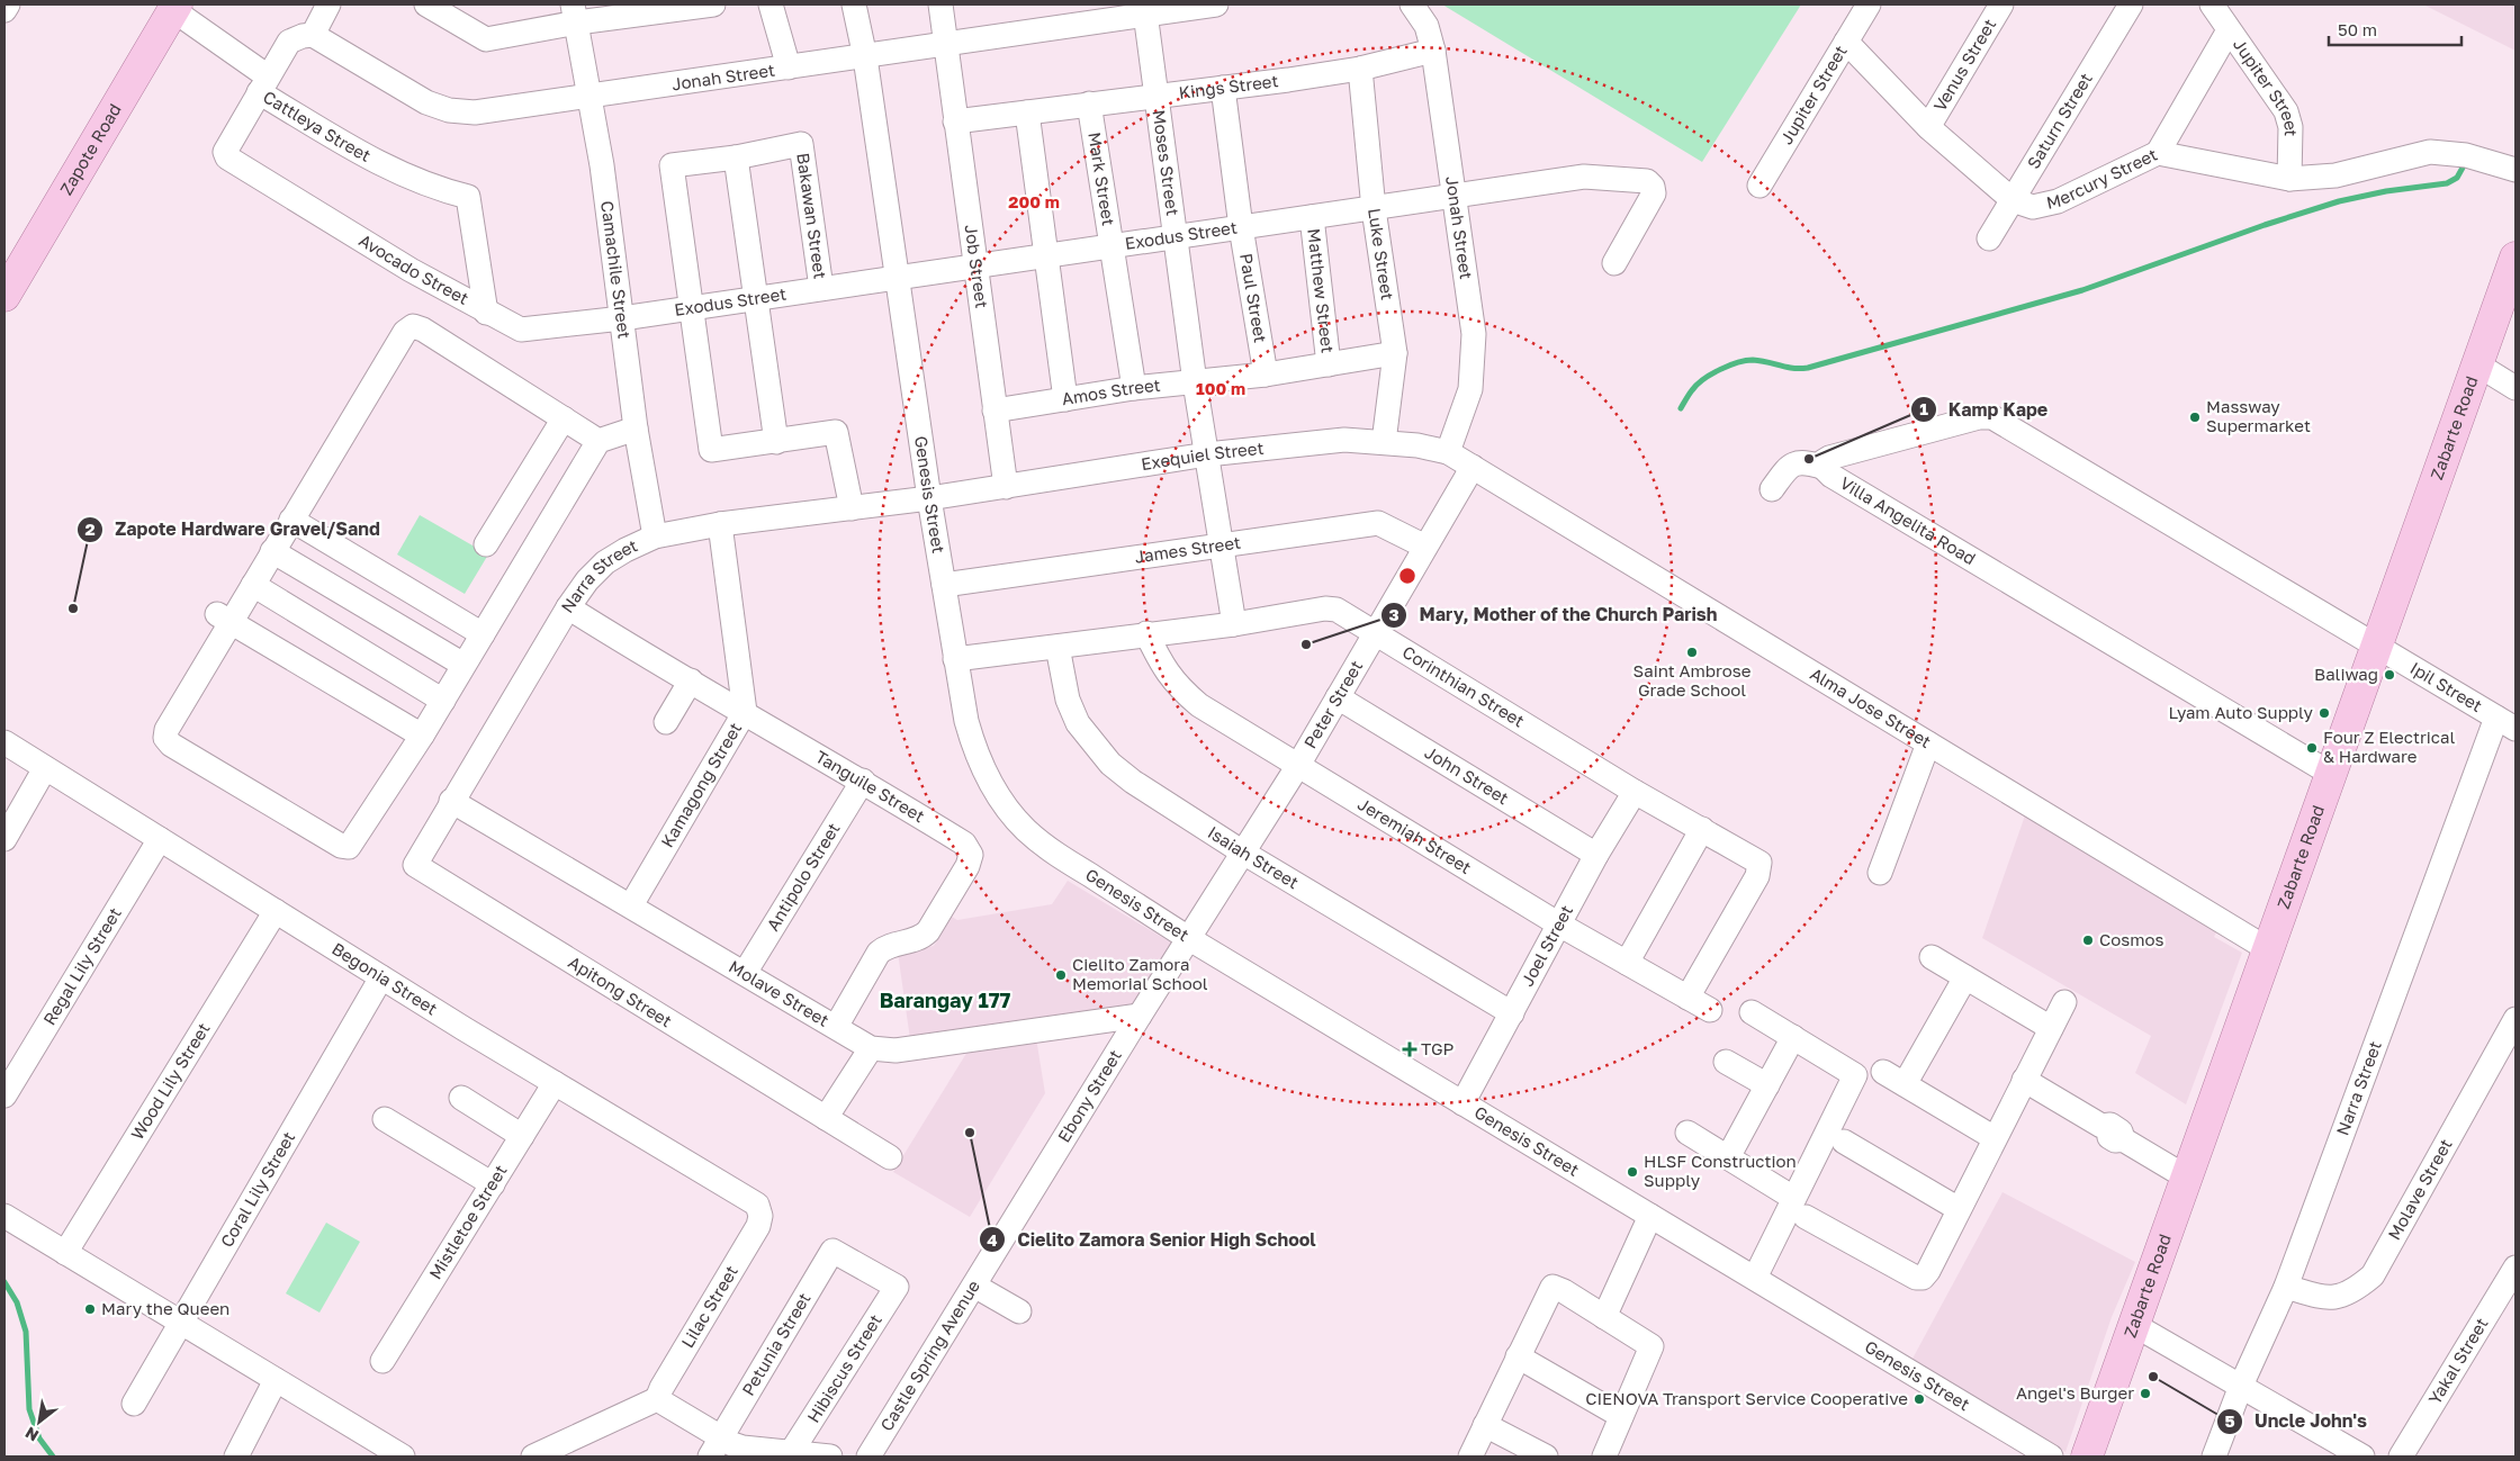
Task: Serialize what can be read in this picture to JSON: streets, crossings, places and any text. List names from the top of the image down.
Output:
{
  "streets": {
    "main road": ["Zapote Road", "Zabarte Road"],
    "street": [
      "Venus Street",
      "Jonah Street",
      "Kings Street",
      "Jupiter Street",
      "Saturn Street",
      "Cattleya Street",
      "Moses Street",
      "Mark Street",
      "Mercury Street",
      "Bakawan Street",
      "Exodus Street",
      "Luke Street",
      "Job Street",
      "Avocado Street",
      "Camachile Street",
      "Matthew Street",
      "Paul Street",
      "Amos Street",
      "Exequiel Street",
      "Genesis Street",
      "Villa Angelita Road",
      "James Street",
      "Narra Street",
      "Corinthian Street",
      "Ipil Street",
      "Peter Street",
      "Alma Jose Street",
      "John Street",
      "Kamagong Street",
      "Tanguile Street",
      "Jeremiah Street",
      "Isaiah Street",
      "Antipolo Street",
      "Joel Street",
      "Regal Lily Street",
      "Begonia Street",
      "Apitong Street",
      "Molave Street",
      "Wood Lily Street",
      "Ebony Street",
      "Coral Lily Street",
      "Mistletoe Street",
      "Lilac Street",
      "Petunia Street",
      "Castle Spring Avenue",
      "Yakal Street",
      "Hibiscus Street"
    ]
  },
  "crossings": [
    ["Venus Street", "Mercury Street"],
    ["Jonah Street", "Kings Street"],
    ["Jonah Street", "Moses Street"],
    ["Jonah Street", "Exodus Street"],
    ["Jonah Street", "Job Street"],
    ["Jonah Street", "Camachile Street"],
    ["Jonah Street", "Exequiel Street"],
    ["Jonah Street", "Genesis Street"],
    ["Kings Street", "Moses Street"],
    ["Kings Street", "Mark Street"],
    ["Kings Street", "Luke Street"],
    ["Kings Street", "Job Street"],
    ["Kings Street", "Paul Street"],
    ["Jupiter Street", "Mercury Street"],
    ["Saturn Street", "Mercury Street"],
    ["Cattleya Street", "Zapote Road"],
    ["Cattleya Street", "Avocado Street"],
    ["Moses Street", "Exodus Street"],
    ["Moses Street", "Amos Street"],
    ["Moses Street", "Exequiel Street"],
    ["Moses Street", "James Street"],
    ["Moses Street", "Corinthian Street"],
    ["Mark Street", "Exodus Street"],
    ["Mark Street", "Amos Street"],
    ["Bakawan Street", "Exodus Street"],
    ["Exodus Street", "Luke Street"],
    ["Exodus Street", "Job Street"],
    ["Exodus Street", "Avocado Street"],
    ["Exodus Street", "Camachile Street"],
    ["Exodus Street", "Matthew Street"],
    ["Exodus Street", "Paul Street"],
    ["Exodus Street", "Genesis Street"],
    ["Luke Street", "Amos Street"],
    ["Luke Street", "Exequiel Street"],
    ["Job Street", "Amos Street"],
    ["Job Street", "Exequiel Street"],
    ["Avocado Street", "Camachile Street"],
    ["Camachile Street", "Narra Street"],
    ["Matthew Street", "Amos Street"],
    ["Paul Street", "Amos Street"],
    ["Zabarte Road", "Villa Angelita Road"],
    ["Zabarte Road", "Ipil Street"],
    ["Zabarte Road", "Alma Jose Street"],
    ["Exequiel Street", "Genesis Street"],
    ["Exequiel Street", "Narra Street"],
    ["Exequiel Street", "Peter Street"],
    ["Exequiel Street", "Alma Jose Street"],
    ["Genesis Street", "James Street"],
    ["Genesis Street", "Narra Street"],
    ["Genesis Street", "Corinthian Street"],
    ["Genesis Street", "Peter Street"],
    ["Genesis Street", "Joel Street"],
    ["Genesis Street", "Ebony Street"],
    ["Villa Angelita Road", "Ipil Street"],
    ["James Street", "Peter Street"],
    ["Narra Street", "Ipil Street"],
    ["Narra Street", "Kamagong Street"],
    ["Narra Street", "Tanguile Street"],
    ["Narra Street", "Apitong Street"],
    ["Narra Street", "Molave Street"],
    ["Corinthian Street", "Peter Street"],
    ["Corinthian Street", "Jeremiah Street"],
    ["Corinthian Street", "Isaiah Street"],
    ["Corinthian Street", "Joel Street"],
    ["Peter Street", "Alma Jose Street"],
    ["Peter Street", "John Street"],
    ["Peter Street", "Jeremiah Street"],
    ["Peter Street", "Isaiah Street"],
    ["Peter Street", "Ebony Street"],
    ["John Street", "Joel Street"],
    ["Kamagong Street", "Tanguile Street"],
    ["Kamagong Street", "Molave Street"],
    ["Tanguile Street", "Antipolo Street"],
    ["Tanguile Street", "Molave Street"],
    ["Jeremiah Street", "Joel Street"],
    ["Isaiah Street", "Joel Street"],
    ["Antipolo Street", "Molave Street"],
    ["Regal Lily Street", "Begonia Street"],
    ["Begonia Street", "Wood Lily Street"],
    ["Begonia Street", "Coral Lily Street"],
    ["Begonia Street", "Mistletoe Street"],
    ["Begonia Street", "Lilac Street"],
    ["Molave Street", "Ebony Street"],
    ["Ebony Street", "Castle Spring Avenue"],
    ["Petunia Street", "Hibiscus Street"]
  ],
  "districts": ["Barangay 177"],
  "places": {
    "other": [
      "Massway Supermarket",
      "Kamp Kape",
      "Zapote Hardware Gravel/Sand",
      "Mary, Mother of the Church Parish",
      "Saint Ambrose Grade School",
      "Baliwag",
      "Lyam Auto Supply",
      "Four Z Electrical & Hardware",
      "Cosmos",
      "Cielito Zamora Memorial School",
      "Cielito Zamora Senior High School",
      "HLSF Construction Supply",
      "Mary the Queen",
      "Uncle John's",
      "Angel's Burger",
      "CIENOVA Transport Service Cooperative"
    ],
    "health": ["TGP"]
  },
  "scale_bar": "50 m",
  "north": "bottom left",
  "rings": ["200 m", "100 m"]
}
